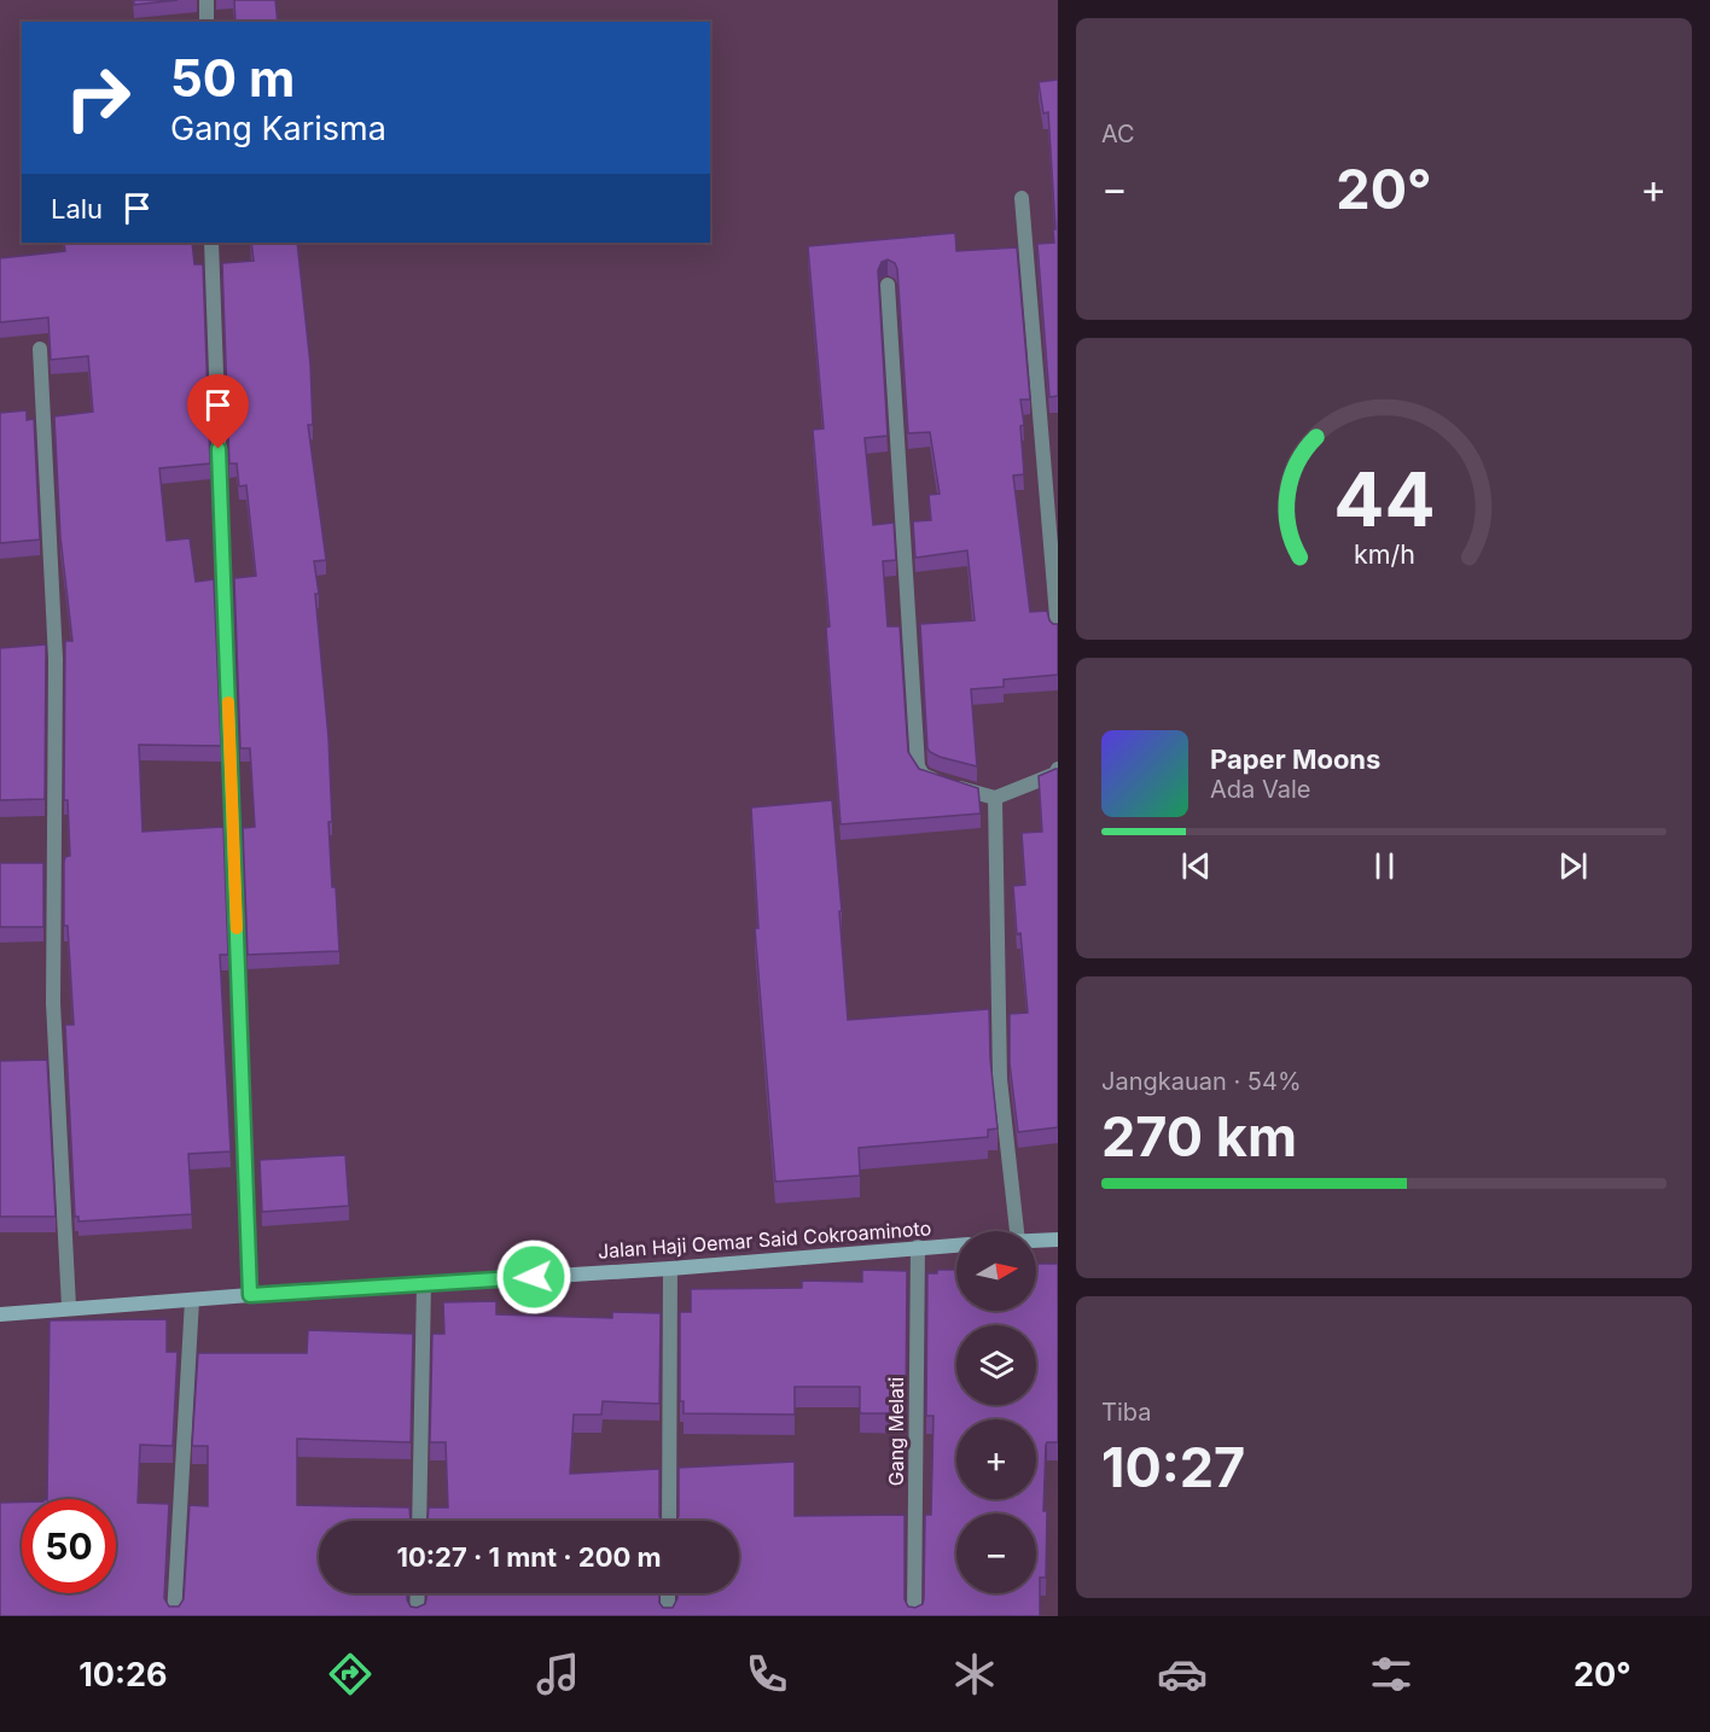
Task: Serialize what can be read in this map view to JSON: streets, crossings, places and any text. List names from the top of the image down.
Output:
{
  "streets": {
    "main road": ["Jalan Haji Oemar Said Cokroaminoto"],
    "street": ["Gang Melati"]
  },
  "crossings": [
    ["Jalan Haji Oemar Said Cokroaminoto", "Gang Melati"]
  ],
  "north": "right",
  "page": {
    "tile": [
      "AC",
      ["Jangkauan · 54%", "270 km"],
      ["Tiba", "10:27"]
    ],
    "turn": ["50 m", "Gang Karisma"],
    "heat": ["−", "20°", "+"],
    "then": "Lalu",
    "song": ["Paper Moons", "Ada Vale"],
    "map_buttons": ["+", "−"],
    "limit": "50",
    "trip": "10:27 · 1 mnt · 200 m",
    "tabs": ["10:26", "20°"],
    "gauge": ["44", "km/h"]
  }
}
